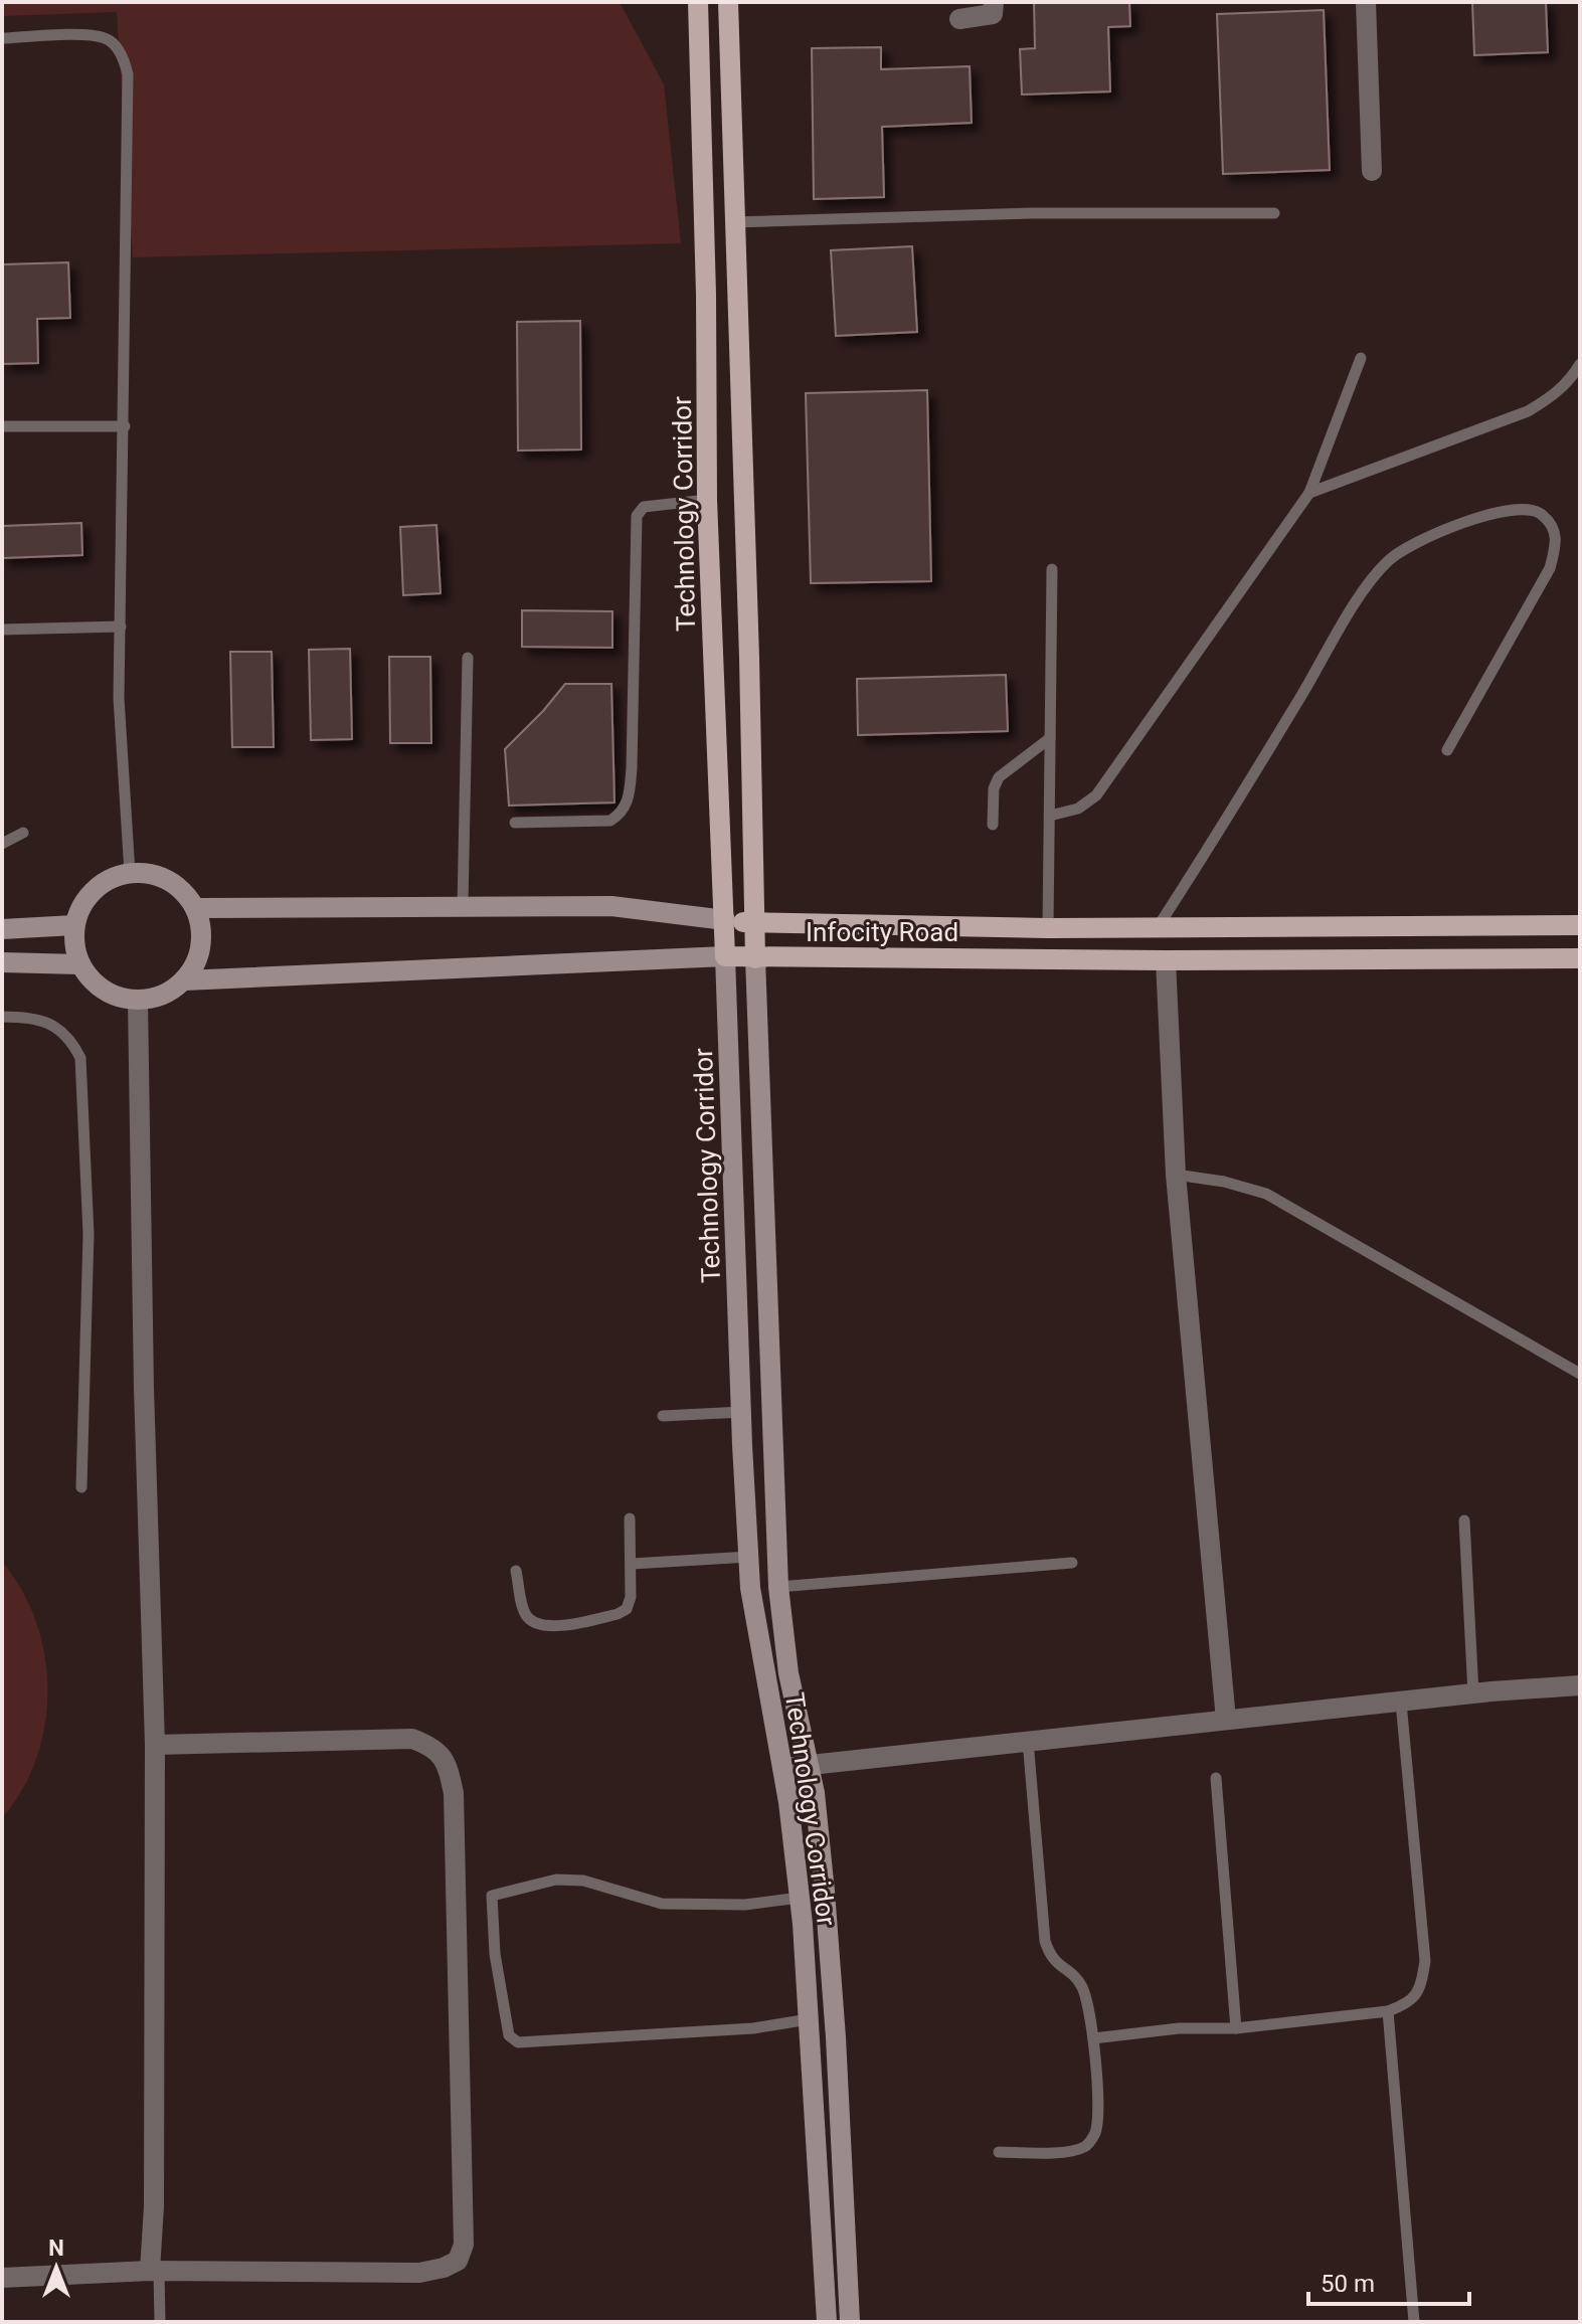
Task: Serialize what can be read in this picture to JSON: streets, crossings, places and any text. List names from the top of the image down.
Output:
{
  "streets": {
    "main road": ["Technology Corridor", "Infocity Road"]
  },
  "crossings": [
    ["Technology Corridor", "Infocity Road"]
  ],
  "scale_bar": "50 m",
  "north": "top"
}
